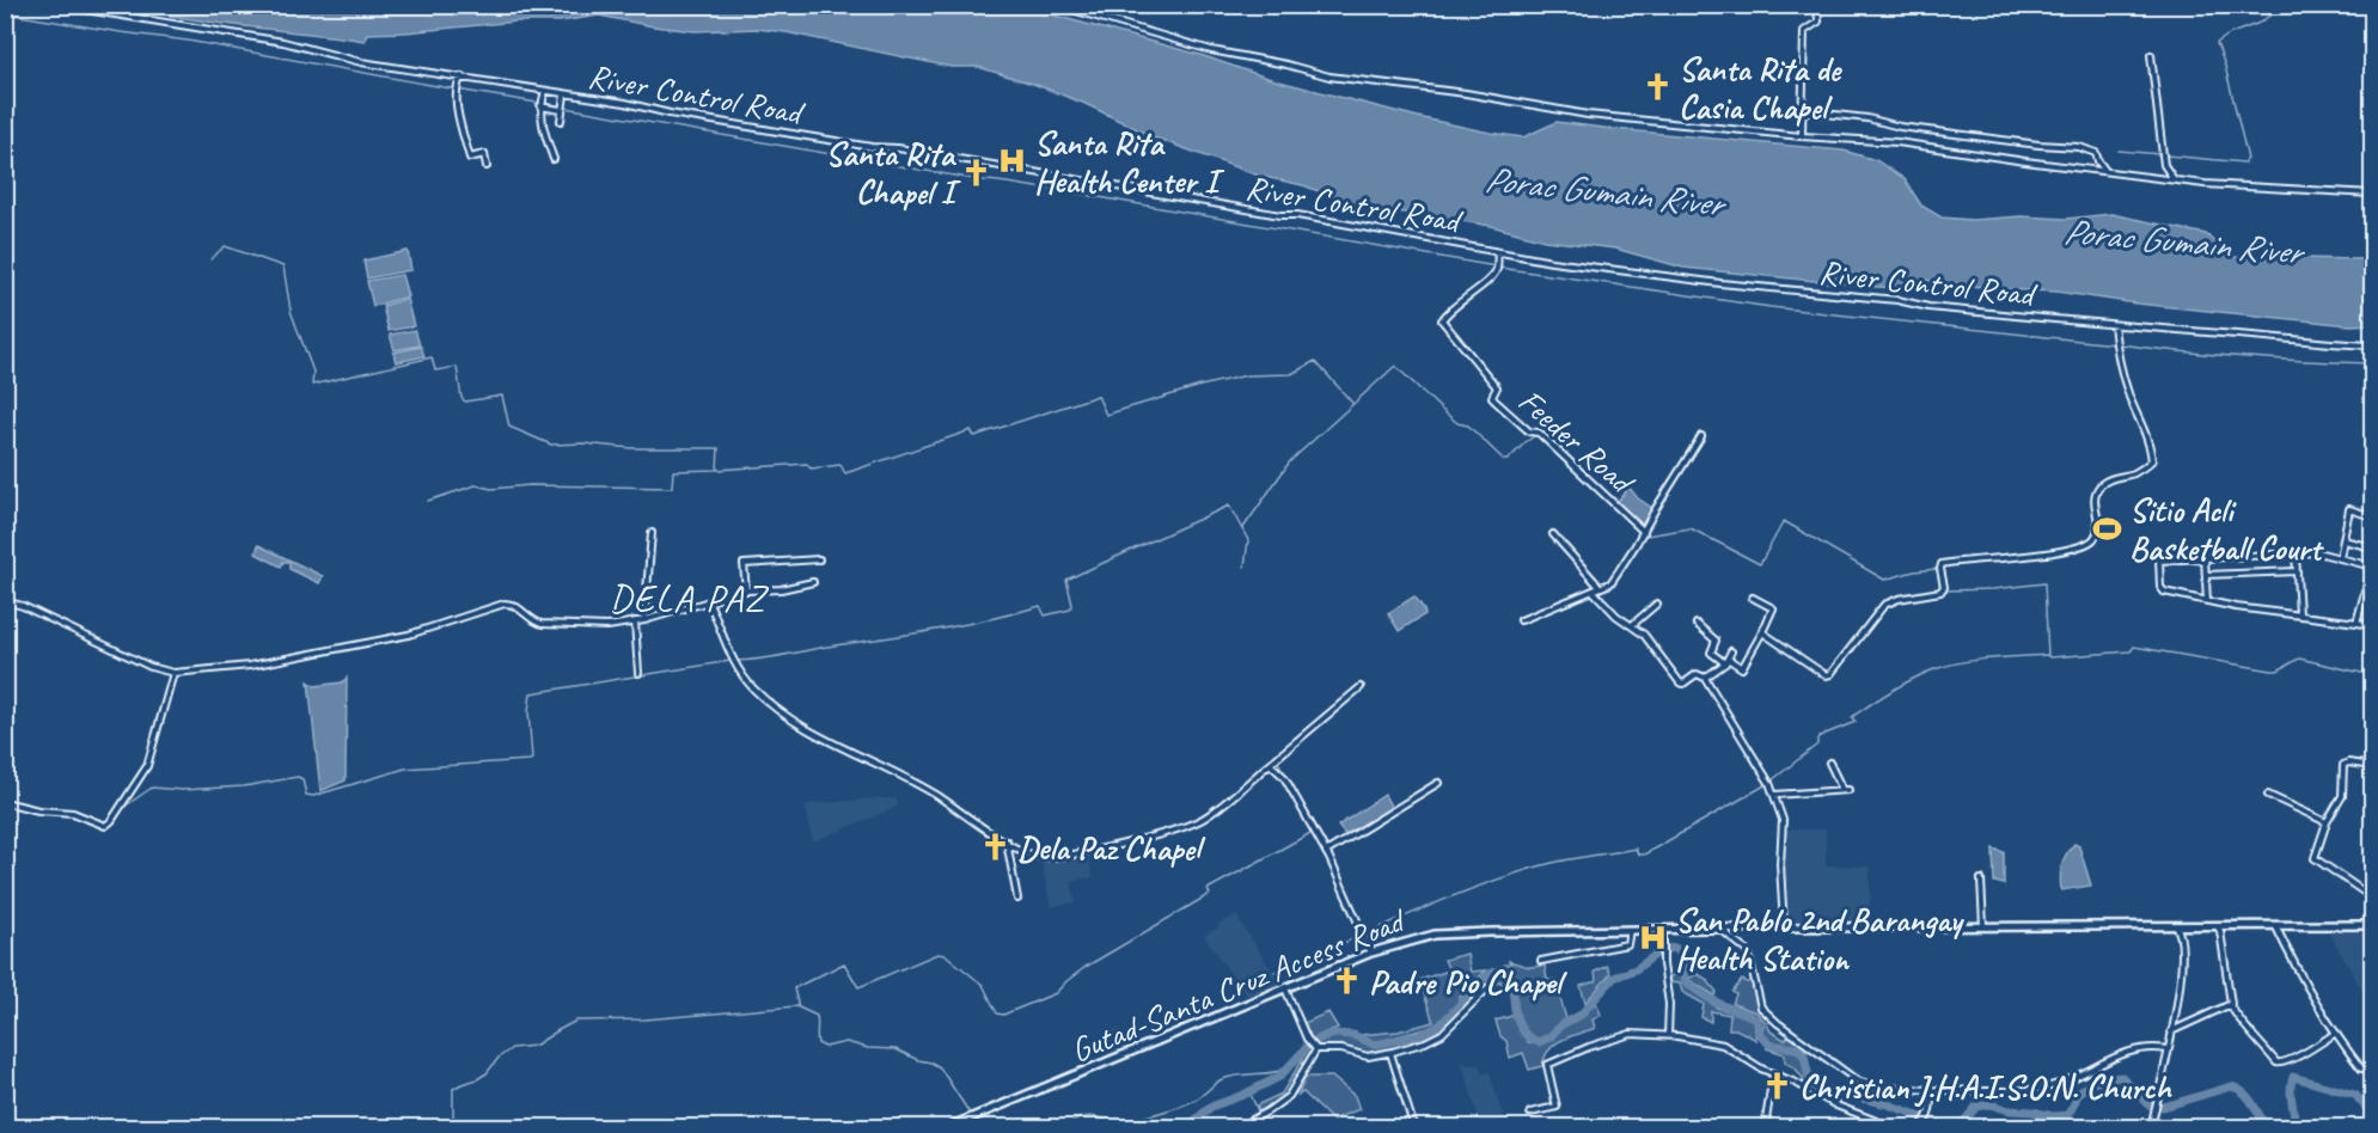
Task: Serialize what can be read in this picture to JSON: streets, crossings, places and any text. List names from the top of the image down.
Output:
{
  "streets": {
    "main road": ["Gutad-Santa Cruz Access Road"],
    "street": ["River Control Road", "Feeder Road"]
  },
  "crossings": [
    ["River Control Road", "Feeder Road"]
  ],
  "districts": ["DELA PAZ"],
  "water": ["Porac Gumain River"],
  "places": {
    "church": [
      "Santa Rita de Casia Chapel",
      "Santa Rita Chapel I",
      "Dela Paz Chapel",
      "Padre Pio Chapel",
      "Christian J.H.A.I.S.O.N. Church"
    ],
    "hospital": ["Santa Rita Health Center I", "San Pablo 2nd Barangay Health Station"],
    "sports": ["Sitio Acli Basketball Court"]
  }
}
